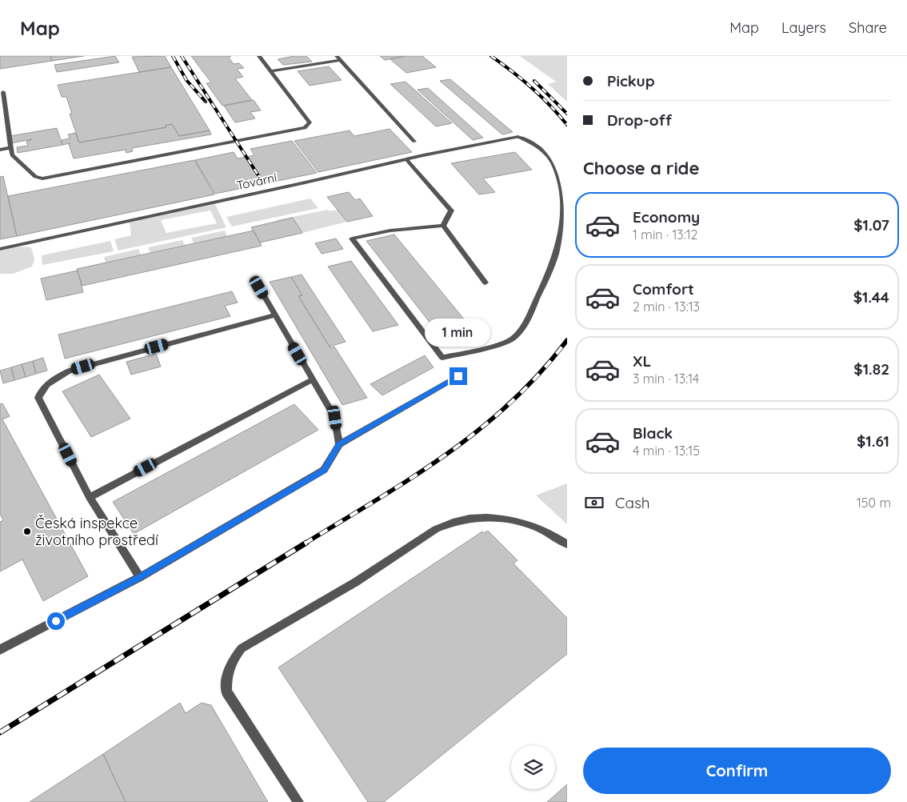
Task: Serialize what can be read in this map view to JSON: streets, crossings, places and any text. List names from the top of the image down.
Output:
{
  "streets": {
    "street": ["Tovární"]
  },
  "places": ["Česká inspekce životního prostředí"],
  "page": {
    "header": "Map",
    "nav": ["Map", "Layers", "Share"],
    "banner": ["Pickup", "Drop-off"],
    "heading": "Choose a ride",
    "list": [
      {
        "name": "Economy",
        "note": "1 min · 13:12",
        "value": "$1.07"
      },
      {
        "name": "Comfort",
        "note": "2 min · 13:13",
        "value": "$1.44"
      },
      {
        "name": "XL",
        "note": "3 min · 13:14",
        "value": "$1.82"
      },
      {
        "name": "Black",
        "note": "4 min · 13:15",
        "value": "$1.61"
      }
    ],
    "bubble": "1 min",
    "pay": ["Cash", "150 m"],
    "buttons": "Confirm"
  }
}
